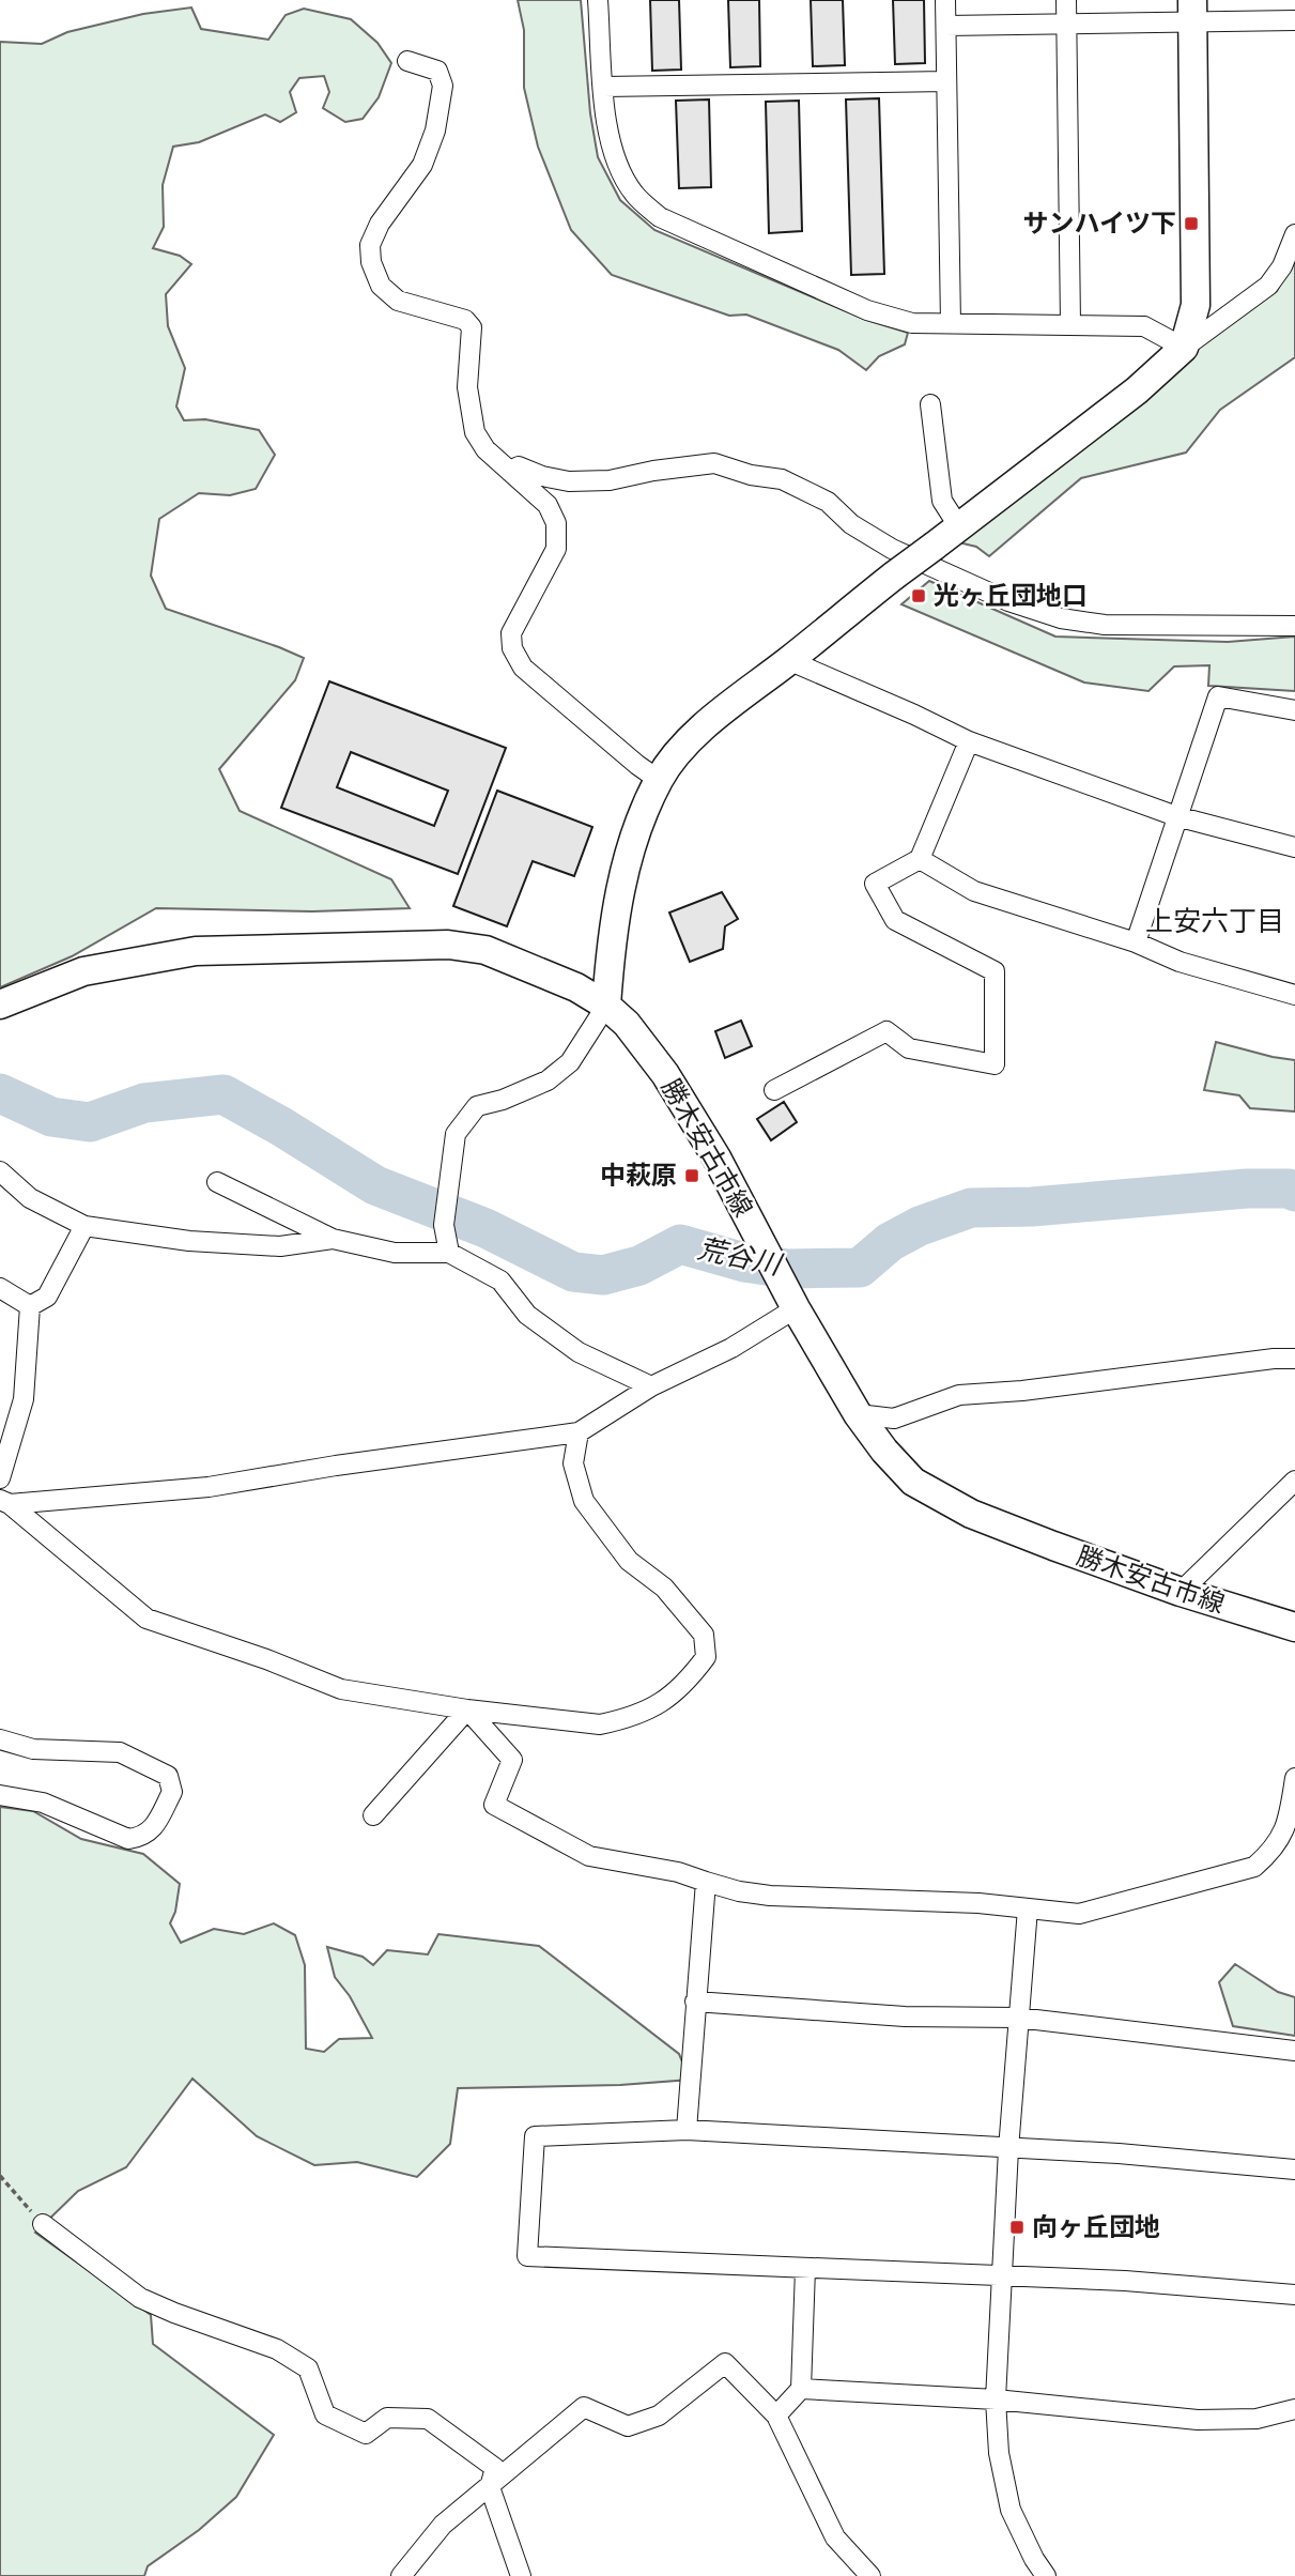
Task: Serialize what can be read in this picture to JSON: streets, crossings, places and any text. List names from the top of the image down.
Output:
{
  "streets": {
    "main road": ["勝木安古市線"]
  },
  "districts": ["上安六丁目"],
  "water": ["荒谷川"],
  "places": {
    "transit": [
      "サンハイツ下",
      "光ヶ丘団地口",
      "中萩原",
      "向ヶ丘団地"
    ]
  }
}
